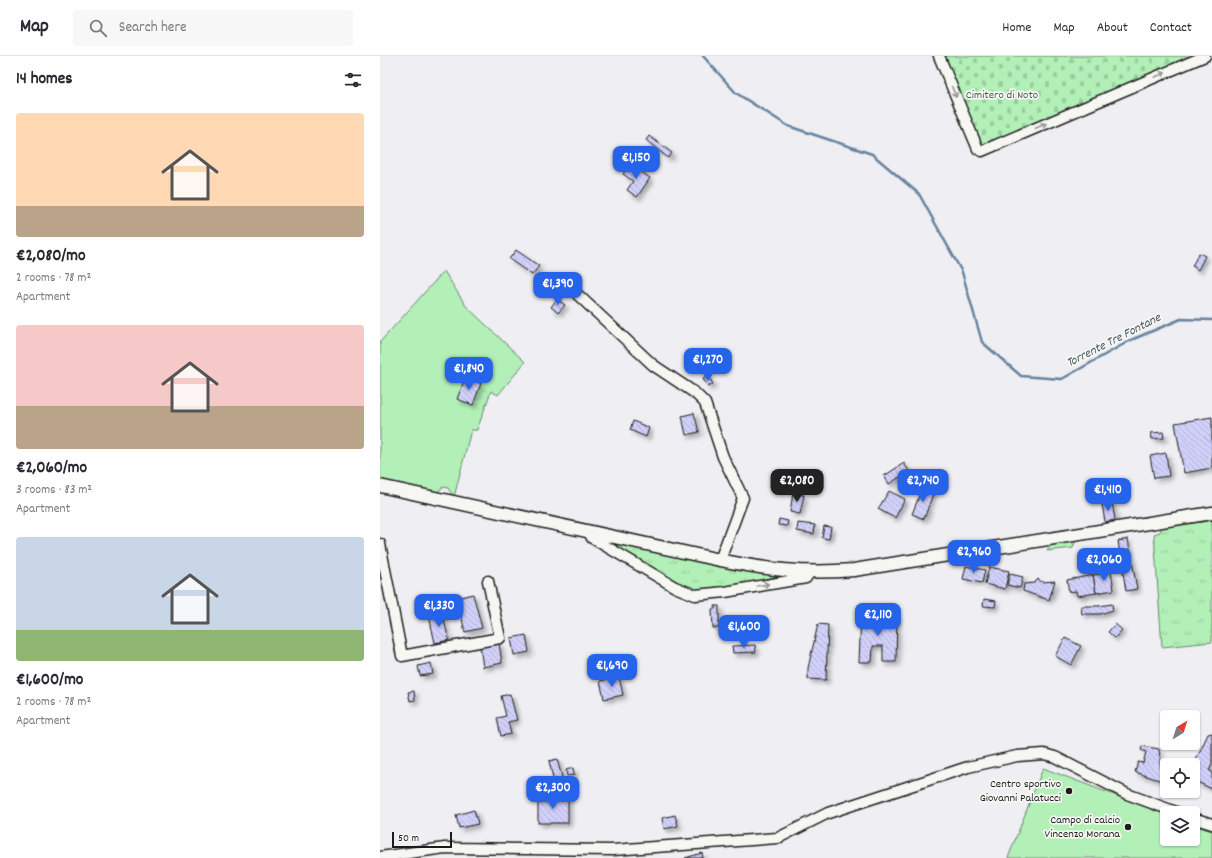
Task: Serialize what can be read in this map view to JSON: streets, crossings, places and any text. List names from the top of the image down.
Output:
{
  "water": ["Torrente Tre Fontane"],
  "parks": ["Cimitero di Noto"],
  "places": ["Centro sportivo Giovanni Palatucci", "Campo di calcio Vincenzo Morana"],
  "scale_bar": "50 m",
  "north": "top right",
  "page": {
    "header": "Map",
    "search": "Search here",
    "nav": [
      "Home",
      "Map",
      "About",
      "Contact"
    ],
    "heading": "14 homes",
    "list": [
      {
        "name": "€2,080/mo",
        "note": "2 rooms · 78 m² · Apartment"
      },
      {
        "name": "€2,060/mo",
        "note": "3 rooms · 83 m² · Apartment"
      },
      {
        "name": "€1,600/mo",
        "note": "2 rooms · 78 m² · Apartment"
      }
    ],
    "price": [
      "€1,150",
      "€1,390",
      "€1,270",
      "€1,840",
      "€2,080",
      "€2,740",
      "€1,410",
      "€2,960",
      "€2,060",
      "€1,330",
      "€2,110",
      "€1,600",
      "€1,690",
      "€2,300"
    ],
    "scale": "50 m"
  }
}
